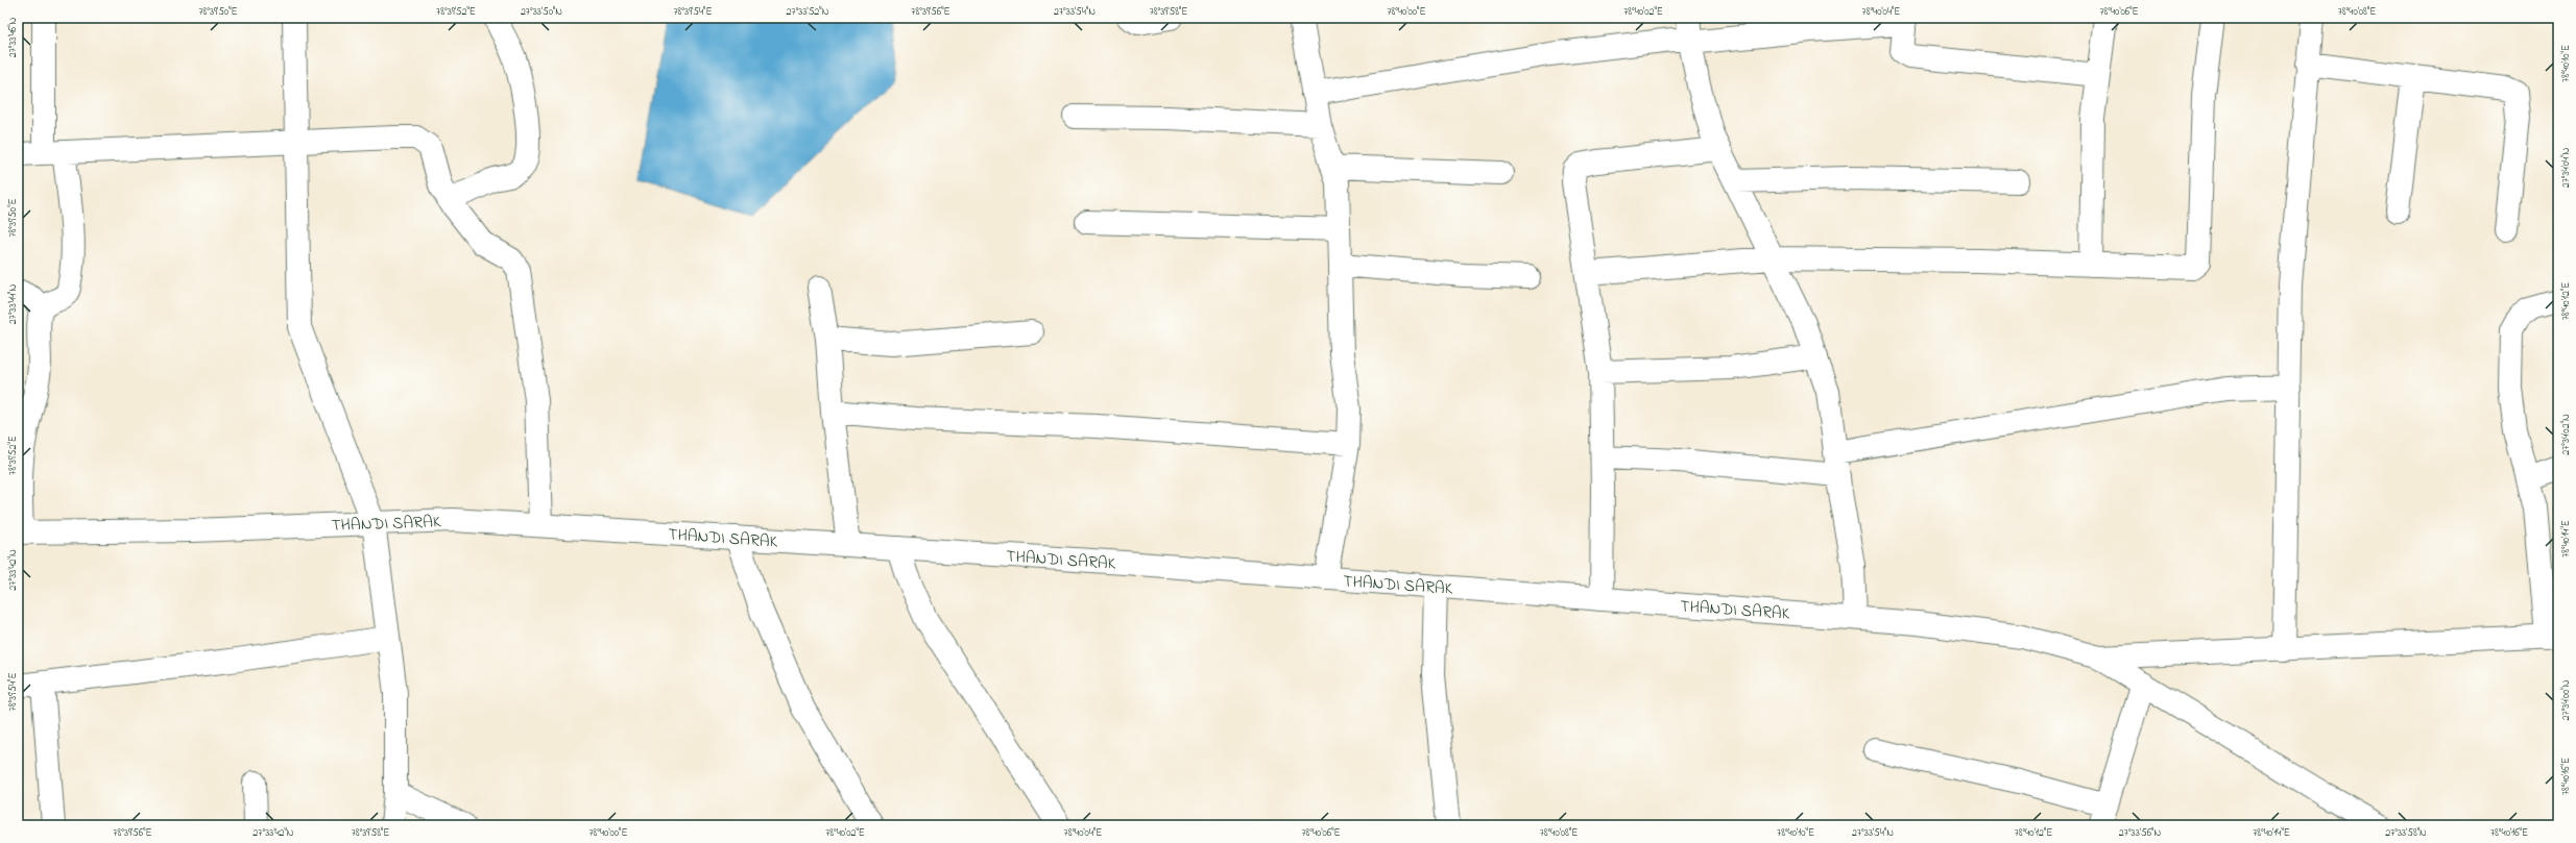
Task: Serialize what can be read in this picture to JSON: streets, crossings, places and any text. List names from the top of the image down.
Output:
{
  "streets": {
    "street": ["THANDI SARAK"]
  },
  "coordinates": [
    "78°39'50\"E",
    "78°39'52\"E",
    "27°33'50\"N",
    "78°39'54\"E",
    "27°33'52\"N",
    "78°39'56\"E",
    "27°33'54\"N",
    "78°39'58\"E",
    "78°40'00\"E",
    "78°40'02\"E",
    "78°40'04\"E",
    "78°40'06\"E",
    "78°40'08\"E",
    "27°33'46\"N",
    "78°40'10\"E",
    "27°34'04\"N",
    "78°40'12\"E",
    "27°33'44\"N",
    "27°34'02\"N",
    "78°40'14\"E",
    "27°33'42\"N",
    "27°34'00\"N",
    "78°40'16\"E",
    "27°33'56\"N",
    "27°33'58\"N"
  ]
}
